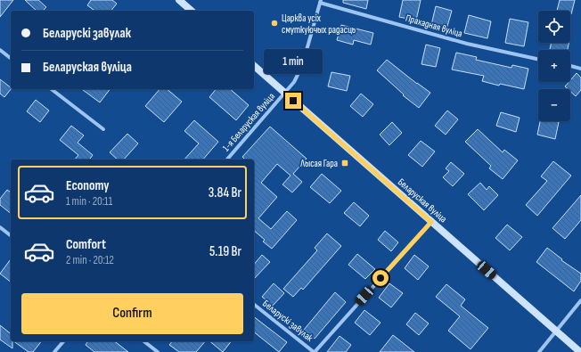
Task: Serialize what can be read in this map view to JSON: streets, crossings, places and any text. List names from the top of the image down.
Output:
{
  "streets": {
    "main road": ["Беларуская вуліца"],
    "street": ["Прахадная вуліца", "1-я Беларуская вуліца", "Беларускі завулак"]
  },
  "crossings": [
    ["Прахадная вуліца", "1-я Беларуская вуліца"],
    ["1-я Беларуская вуліца", "Беларуская вуліца"],
    ["Беларуская вуліца", "Беларускі завулак"]
  ],
  "places": {
    "other": ["Царква усіх смуткуючых радасць"],
    "transit": ["Лысая Гара"]
  },
  "page": {
    "map_buttons": ["+", "−"],
    "banner": ["Беларускі завулак", "Беларуская вуліца"],
    "bubble": "1 min",
    "list": [
      {
        "name": "Economy",
        "note": "1 min · 20:11",
        "value": "3.84 Br"
      },
      {
        "name": "Comfort",
        "note": "2 min · 20:12",
        "value": "5.19 Br"
      }
    ],
    "buttons": "Confirm"
  }
}
